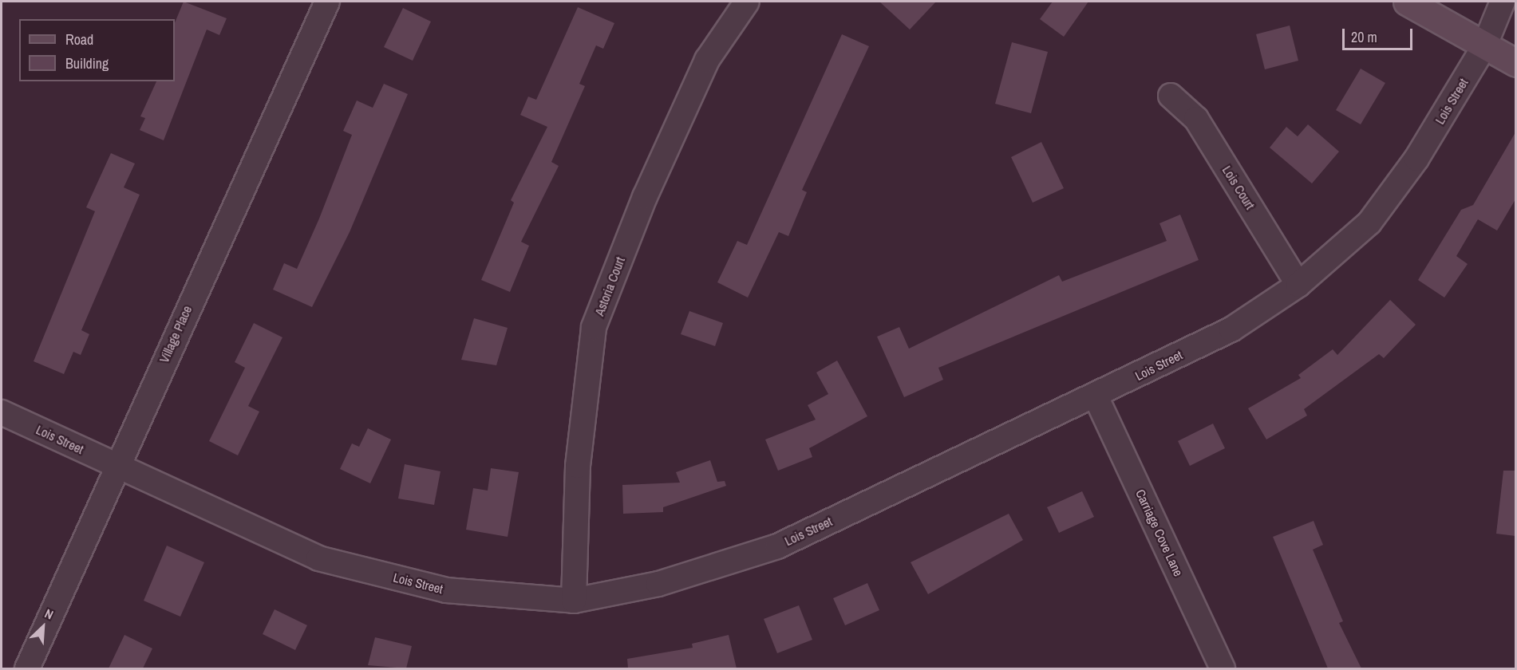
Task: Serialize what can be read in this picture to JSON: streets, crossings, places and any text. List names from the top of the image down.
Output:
{
  "streets": {
    "street": [
      "Lois Street",
      "Lois Court",
      "Astoria Court",
      "Village Place",
      "Carriage Cove Lane"
    ]
  },
  "crossings": [
    ["Lois Street", "Lois Court"],
    ["Lois Street", "Astoria Court"],
    ["Lois Street", "Village Place"],
    ["Lois Street", "Carriage Cove Lane"]
  ],
  "legend": ["Road", "Building"],
  "scale_bar": "20 m",
  "north": "top right"
}
